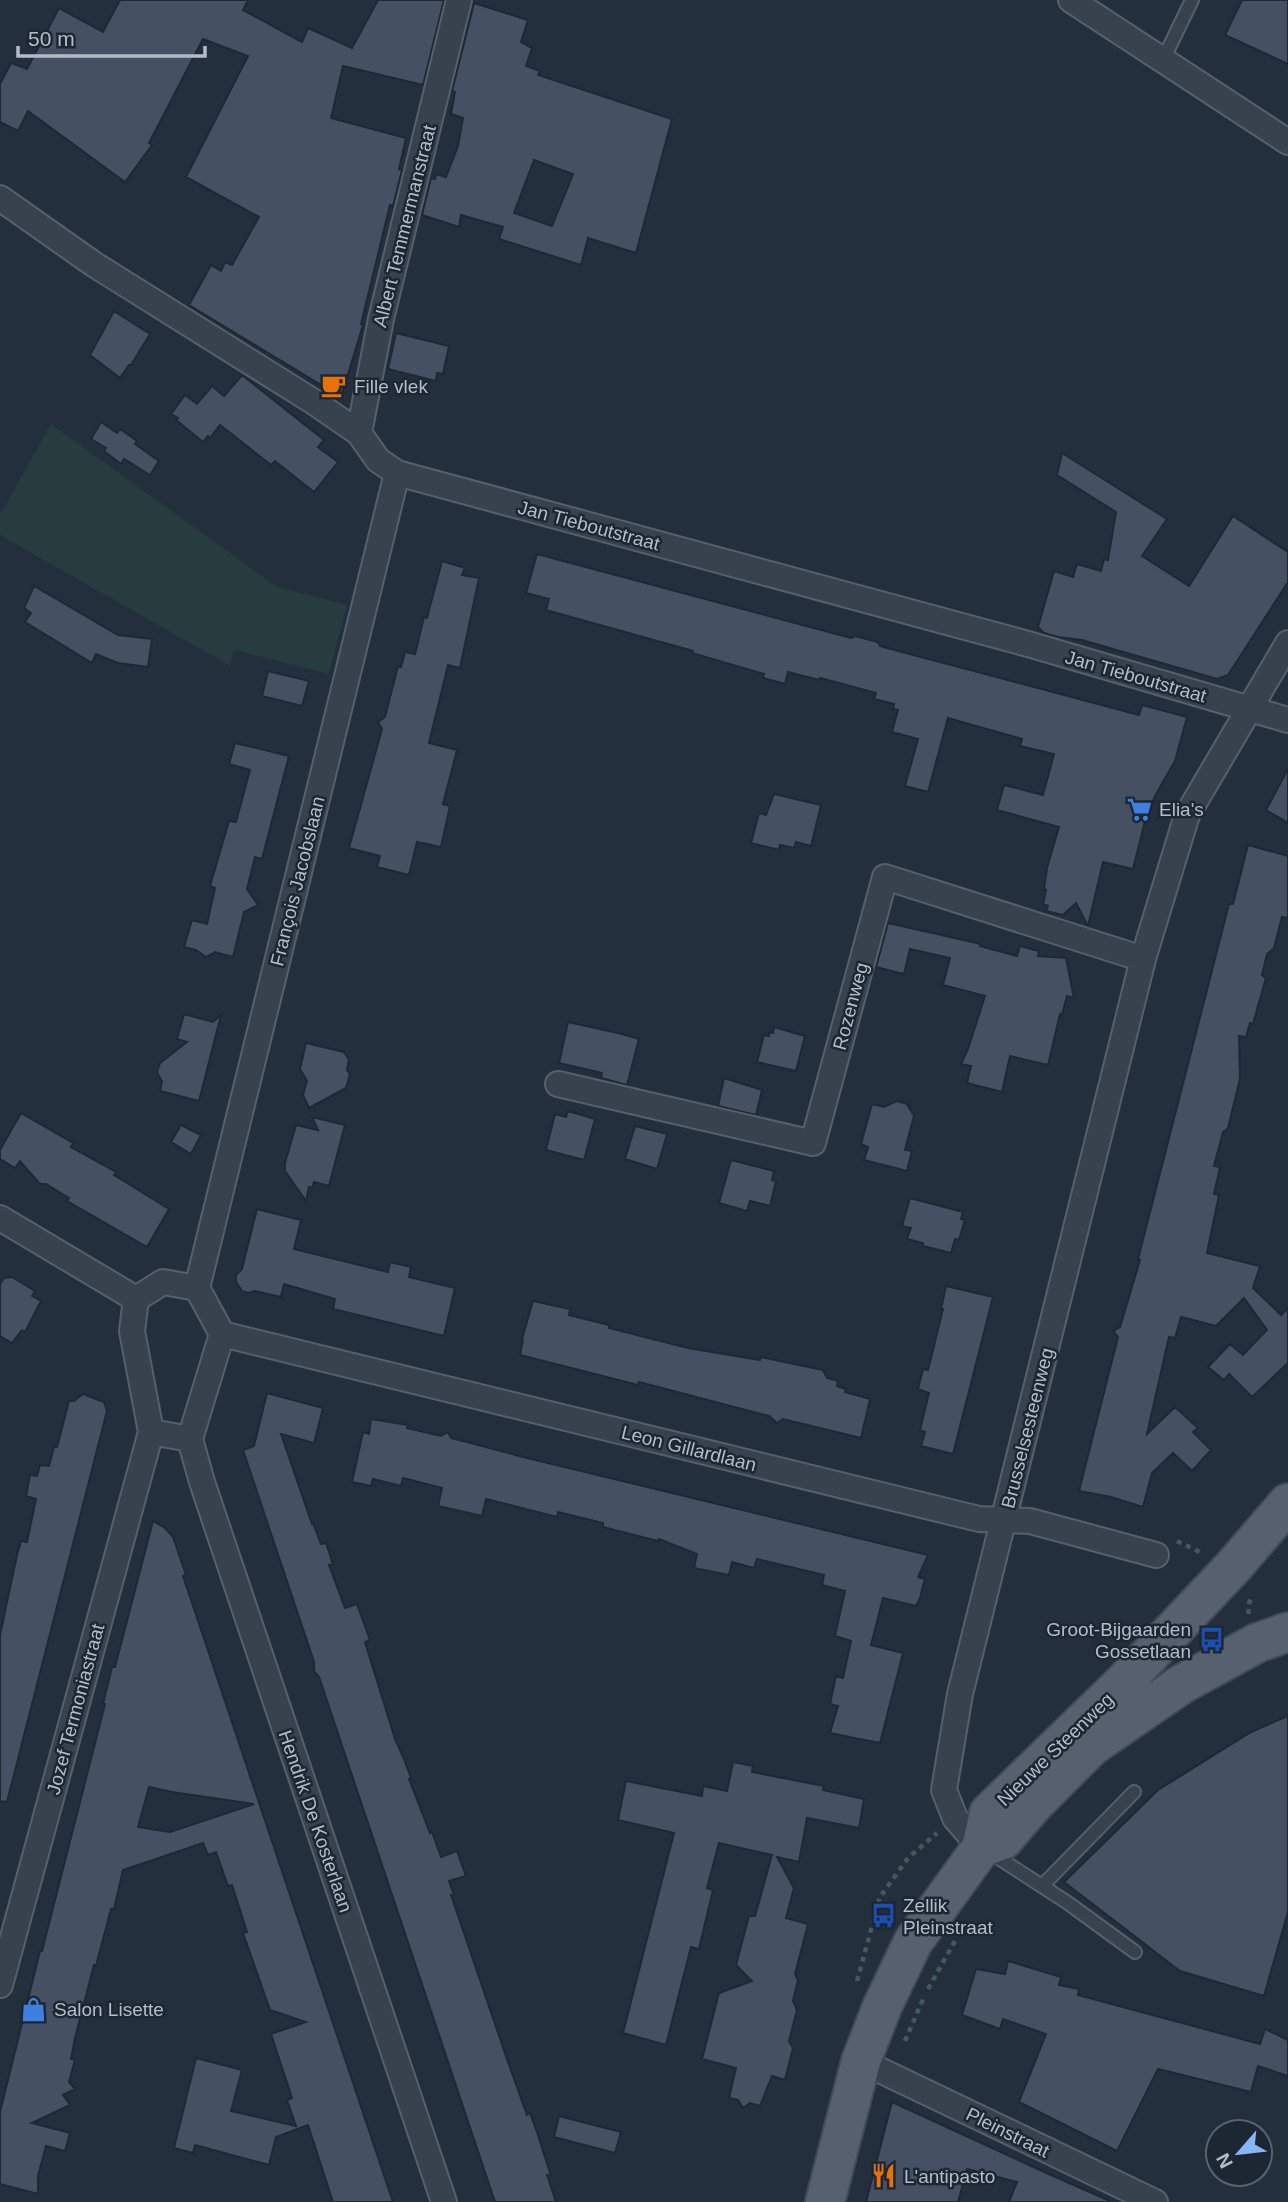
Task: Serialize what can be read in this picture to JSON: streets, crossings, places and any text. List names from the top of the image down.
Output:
{
  "streets": {
    "main road": ["Nieuwe Steenweg"],
    "street": [
      "Albert Temmermanstraat",
      "Jan Tieboutstraat",
      "François Jacobslaan",
      "Rozenweg",
      "Brusselsesteenweg",
      "Leon Gillardlaan",
      "Jozef Termoniastraat",
      "Hendrik De Kosterlaan",
      "Pleinstraat"
    ]
  },
  "crossings": [
    ["Albert Temmermanstraat", "Jan Tieboutstraat"],
    ["Jan Tieboutstraat", "François Jacobslaan"],
    ["Jan Tieboutstraat", "Brusselsesteenweg"],
    ["Rozenweg", "Brusselsesteenweg"],
    ["Brusselsesteenweg", "Leon Gillardlaan"],
    ["Brusselsesteenweg", "Nieuwe Steenweg"]
  ],
  "places": {
    "cafe": ["Fille vlek"],
    "supermarket": ["Elia's"],
    "bus stop": ["Groot-Bijgaarden Gossetlaan", "Zellik Pleinstraat"],
    "shop": ["Salon Lisette"],
    "restaurant": ["L'antipasto"]
  },
  "scale_bar": "50 m",
  "north": "bottom left"
}
